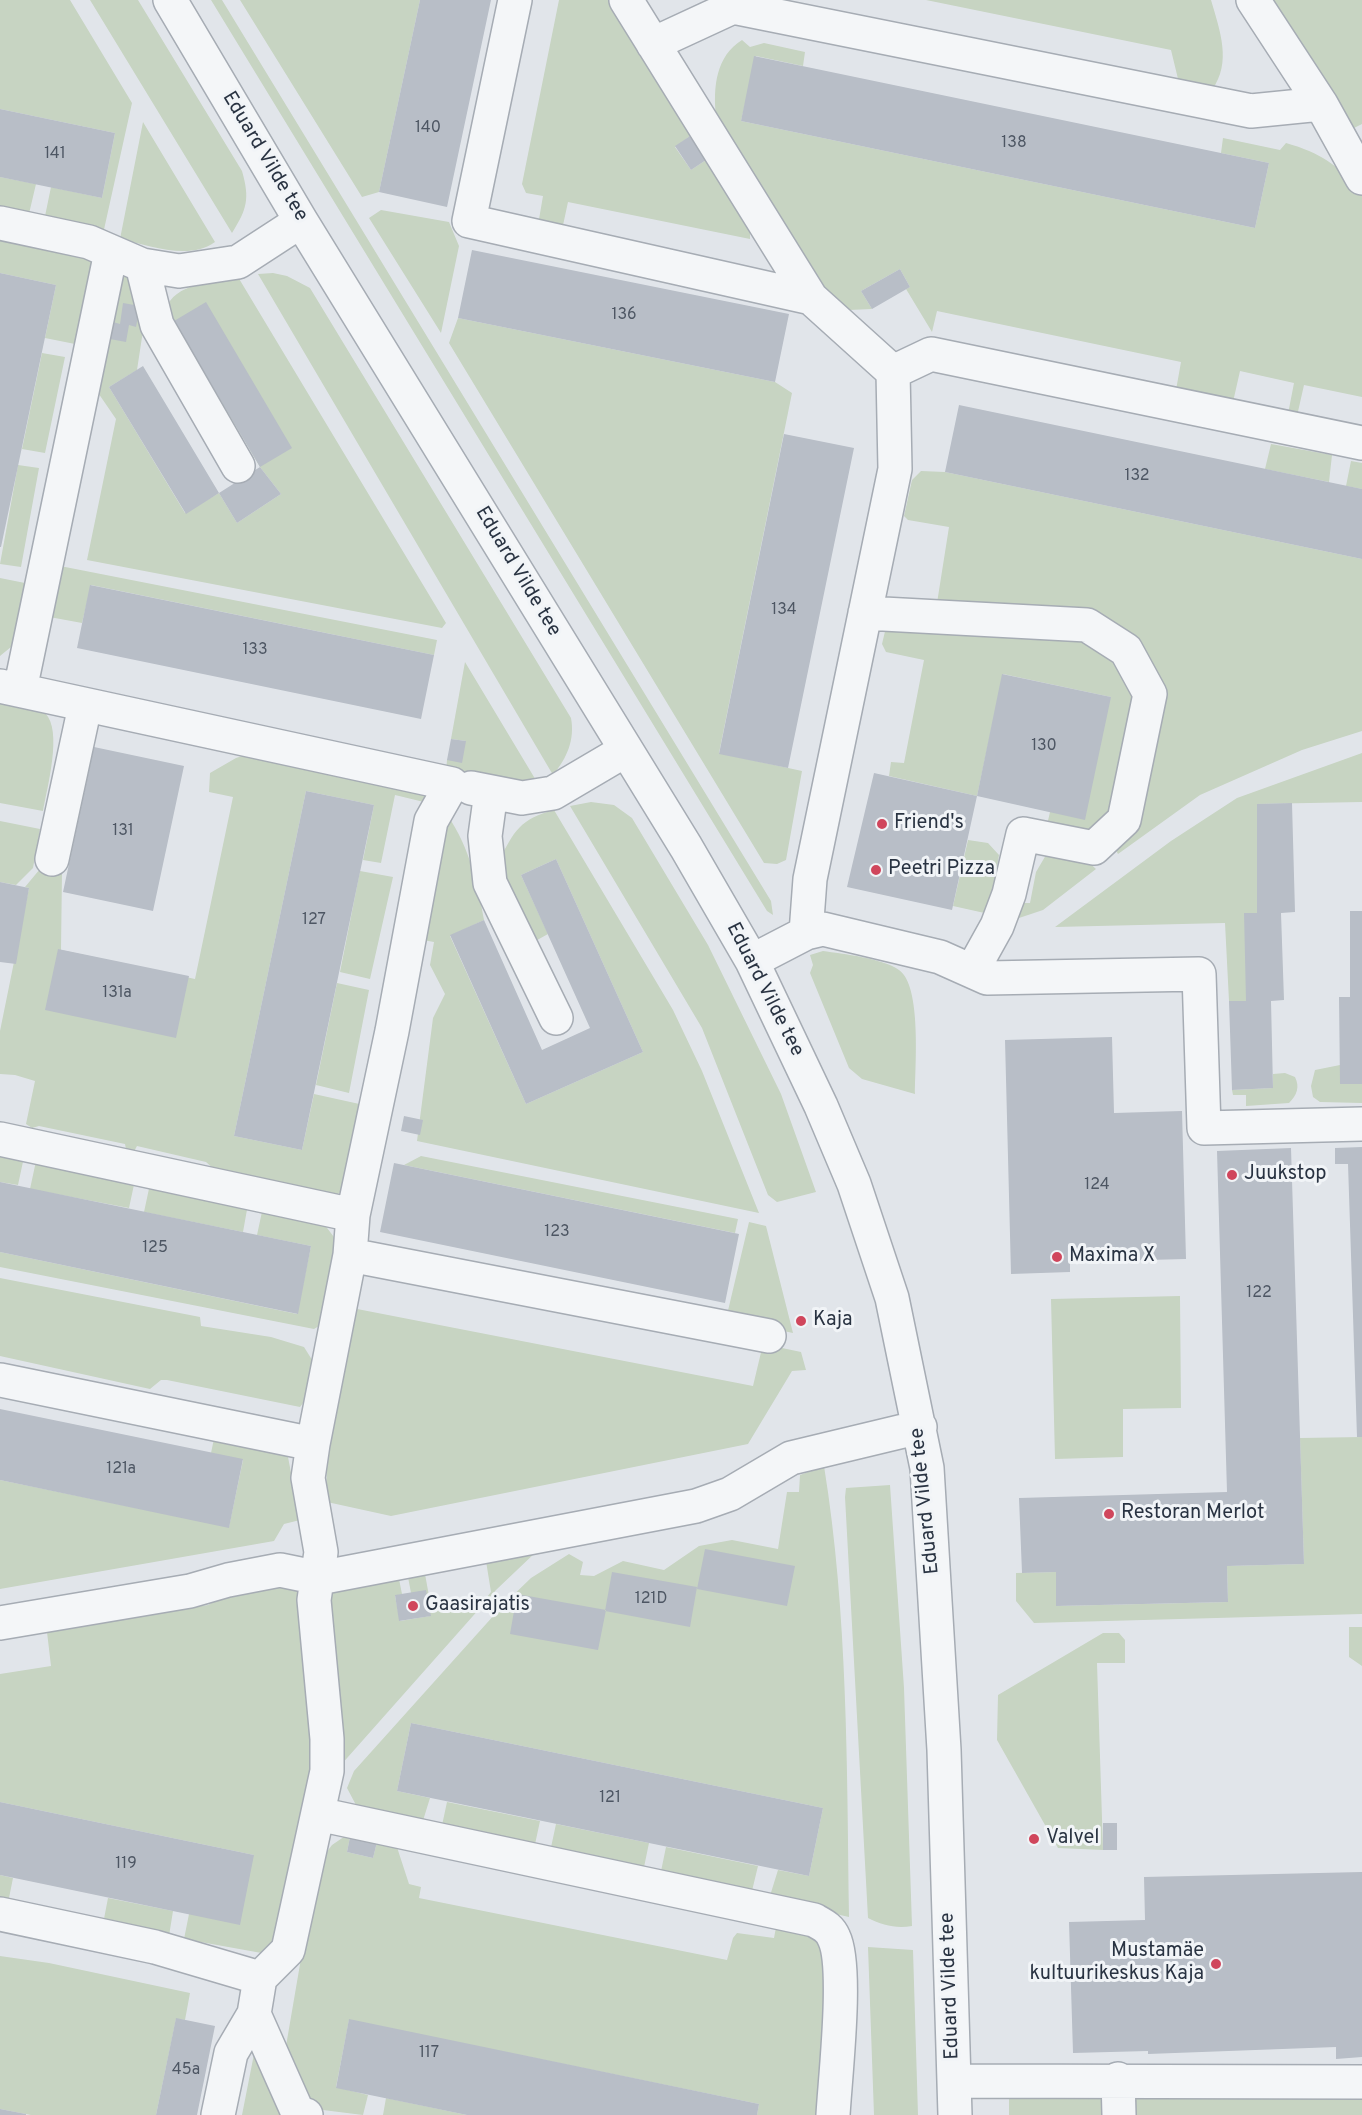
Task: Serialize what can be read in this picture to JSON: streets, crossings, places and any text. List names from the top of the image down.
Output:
{
  "streets": {
    "street": ["Eduard Vilde tee"]
  },
  "places": [
    "Friend's",
    "Peetri Pizza",
    "Juukstop",
    "Maxima X",
    "Kaja",
    "Restoran Merlot",
    "Gaasirajatis",
    "Valvel",
    "Mustamäe kultuurikeskus Kaja"
  ],
  "house_numbers": [
    "140",
    "138",
    "141",
    "136",
    "132",
    "134",
    "133",
    "130",
    "131",
    "127",
    "131a",
    "124",
    "123",
    "125",
    "122",
    "121a",
    "121D",
    "121",
    "119",
    "117",
    "45a"
  ]
}
